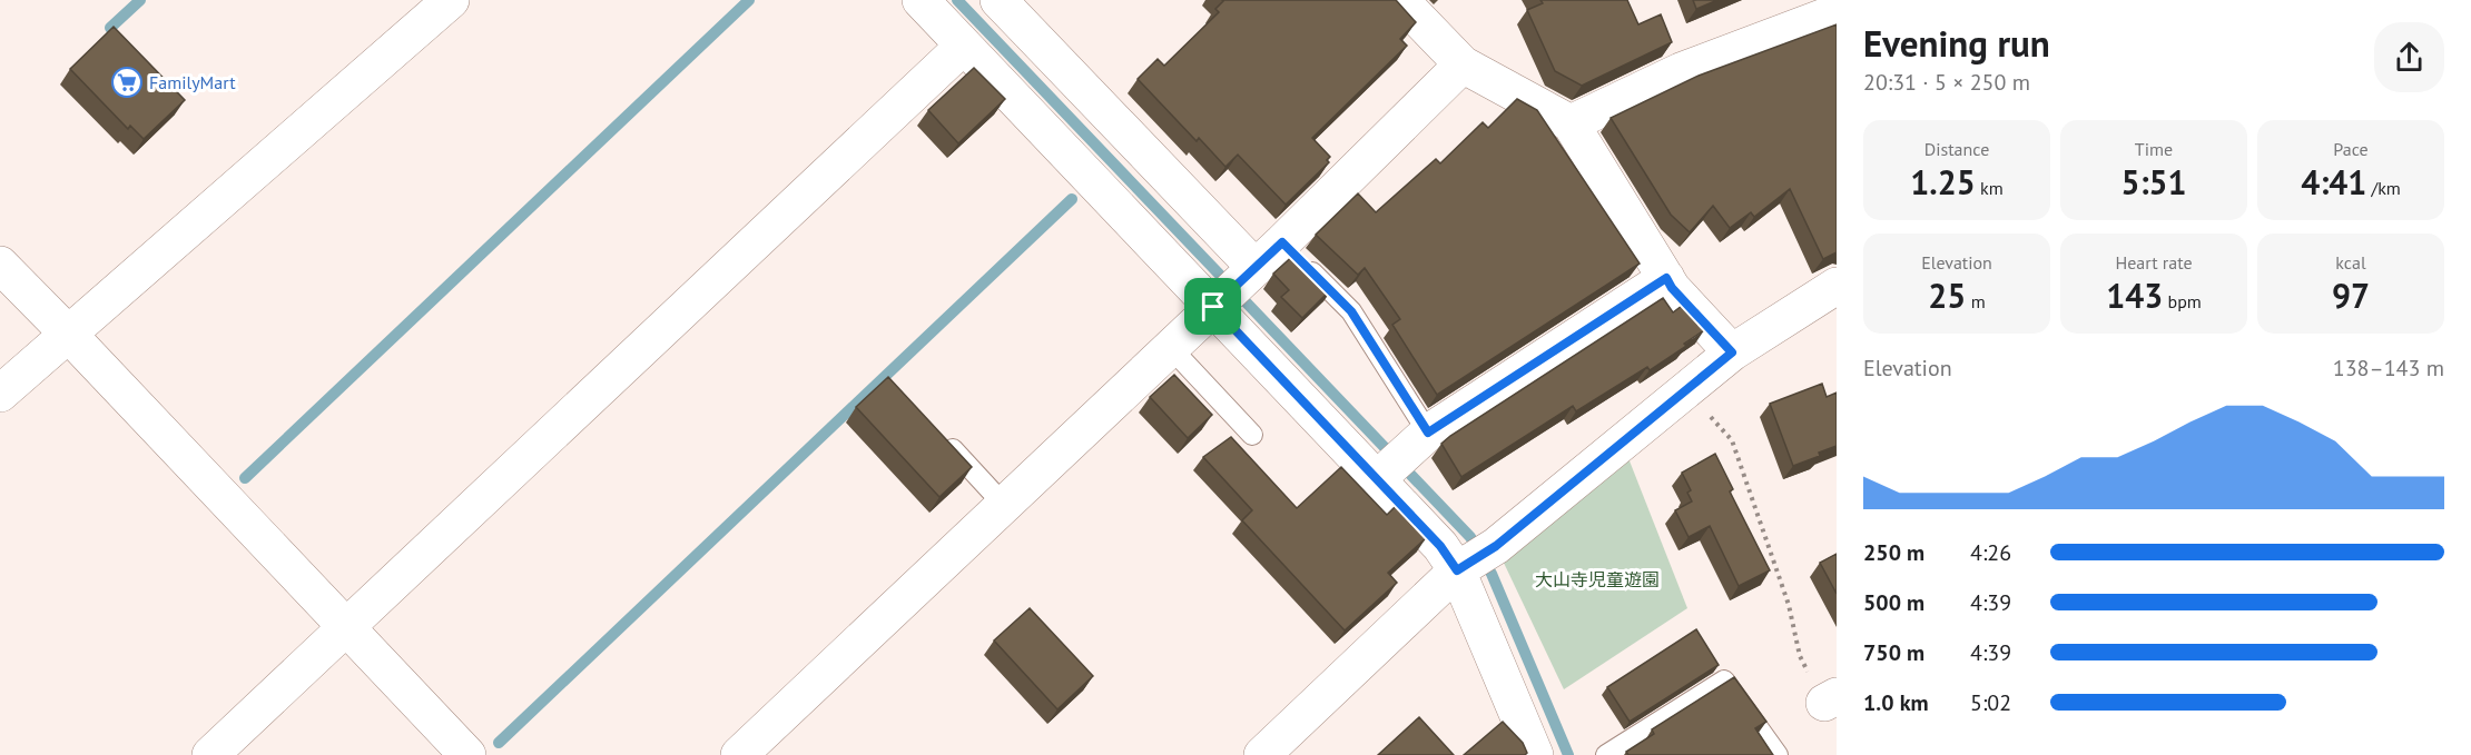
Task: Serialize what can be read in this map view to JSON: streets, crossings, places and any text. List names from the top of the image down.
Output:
{
  "parks": ["大山寺児童遊園"],
  "places": {
    "supermarket": ["FamilyMart"]
  },
  "page": {
    "heading": ["Evening run", "20:31 · 5 × 250 m"],
    "stats": [
      ["Distance", "1.25 km"],
      ["Time", "5:51"],
      ["Pace", "4:41 /km"],
      ["Elevation", "25 m"],
      ["Heart rate", "143 bpm"],
      ["kcal", "97"]
    ],
    "chart": ["Elevation", "138–143 m"],
    "list": [
      {
        "name": "250 m",
        "note": "4:26"
      },
      {
        "name": "500 m",
        "note": "4:39"
      },
      {
        "name": "750 m",
        "note": "4:39"
      },
      {
        "name": "1.0 km",
        "note": "5:02"
      }
    ]
  }
}
